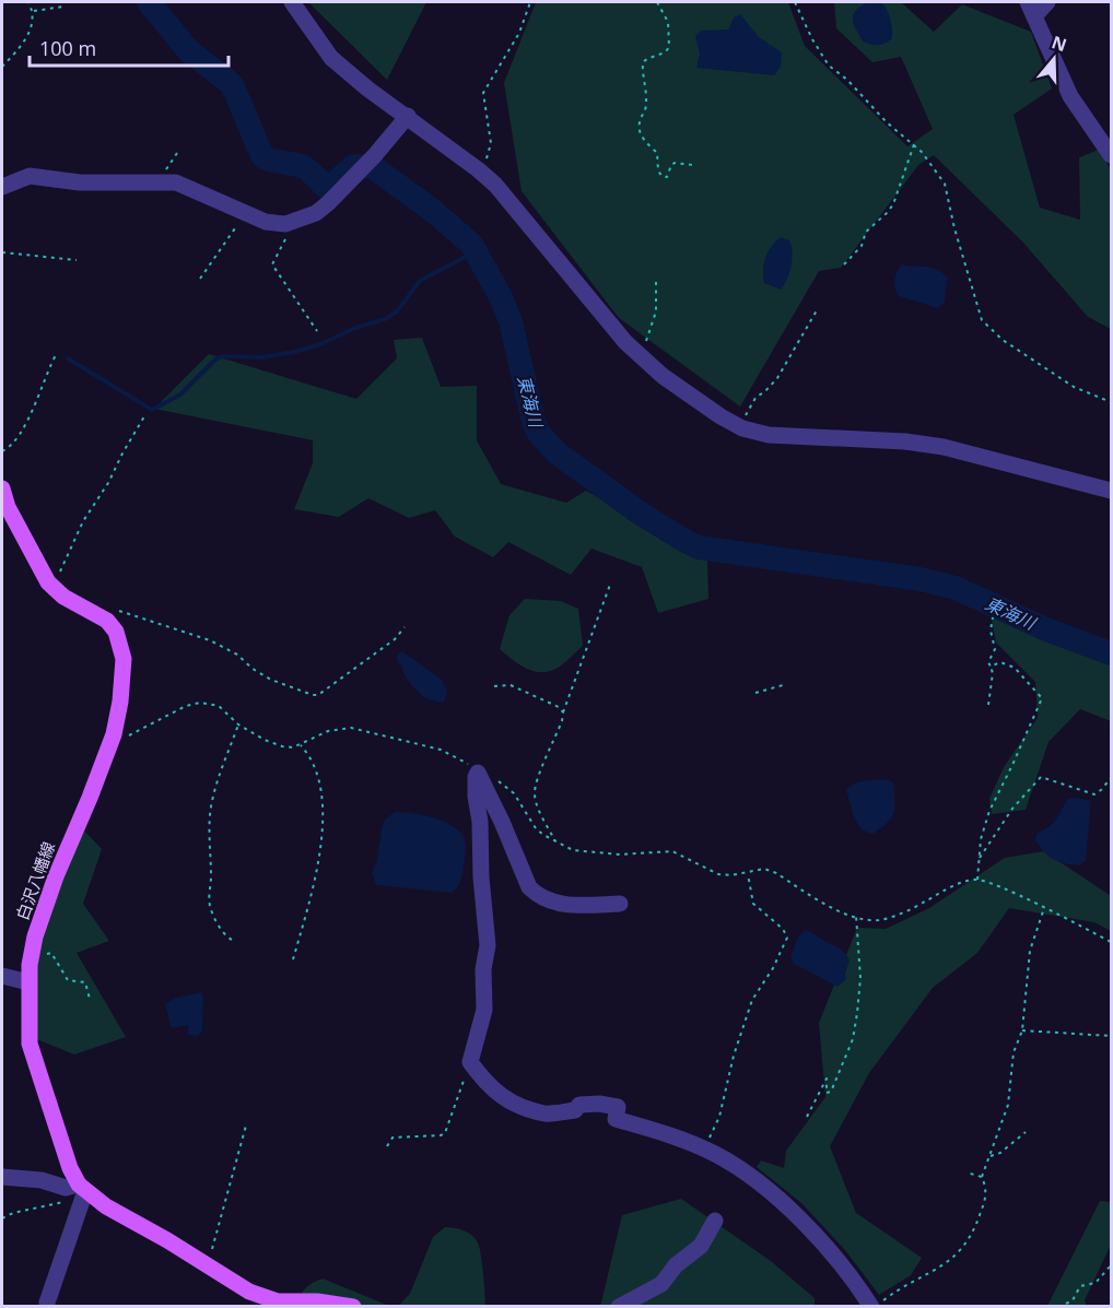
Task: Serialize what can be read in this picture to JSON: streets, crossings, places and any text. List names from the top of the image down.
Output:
{
  "streets": {
    "main road": ["白沢八幡線"]
  },
  "water": ["東海川"],
  "scale_bar": "100 m",
  "north": "top"
}
